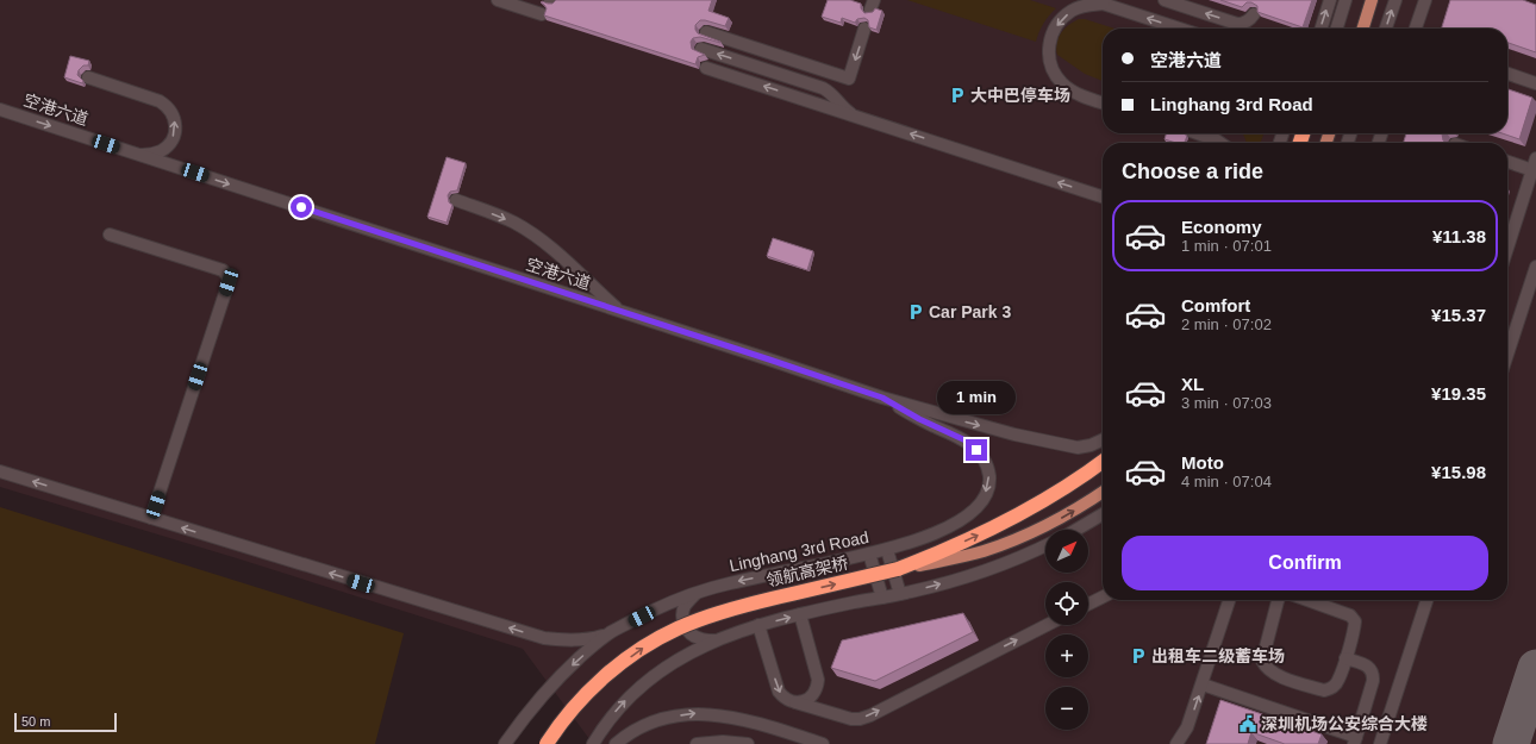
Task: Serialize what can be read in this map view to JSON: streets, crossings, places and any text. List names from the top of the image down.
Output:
{
  "streets": {
    "highway": ["领航高架桥"],
    "street": ["空港六道", "Linghang 3rd Road"]
  },
  "crossings": [
    ["空港六道", "Linghang 3rd Road"]
  ],
  "one_way": ["空港六道", "领航高架桥"],
  "places": {
    "parking": ["大中巴停车场", "Car Park 3", "出租车二级蓄车场"],
    "public building": ["深圳机场公安综合大楼"]
  },
  "scale_bar": "50 m",
  "north": "top right",
  "page": {
    "banner": ["空港六道", "Linghang 3rd Road"],
    "heading": "Choose a ride",
    "list": [
      {
        "name": "Economy",
        "note": "1 min · 07:01",
        "value": "¥11.38"
      },
      {
        "name": "Comfort",
        "note": "2 min · 07:02",
        "value": "¥15.37"
      },
      {
        "name": "XL",
        "note": "3 min · 07:03",
        "value": "¥19.35"
      },
      {
        "name": "Moto",
        "note": "4 min · 07:04",
        "value": "¥15.98"
      }
    ],
    "bubble": "1 min",
    "buttons": "Confirm",
    "map_buttons": ["+", "−"],
    "scale": "50 m"
  }
}
